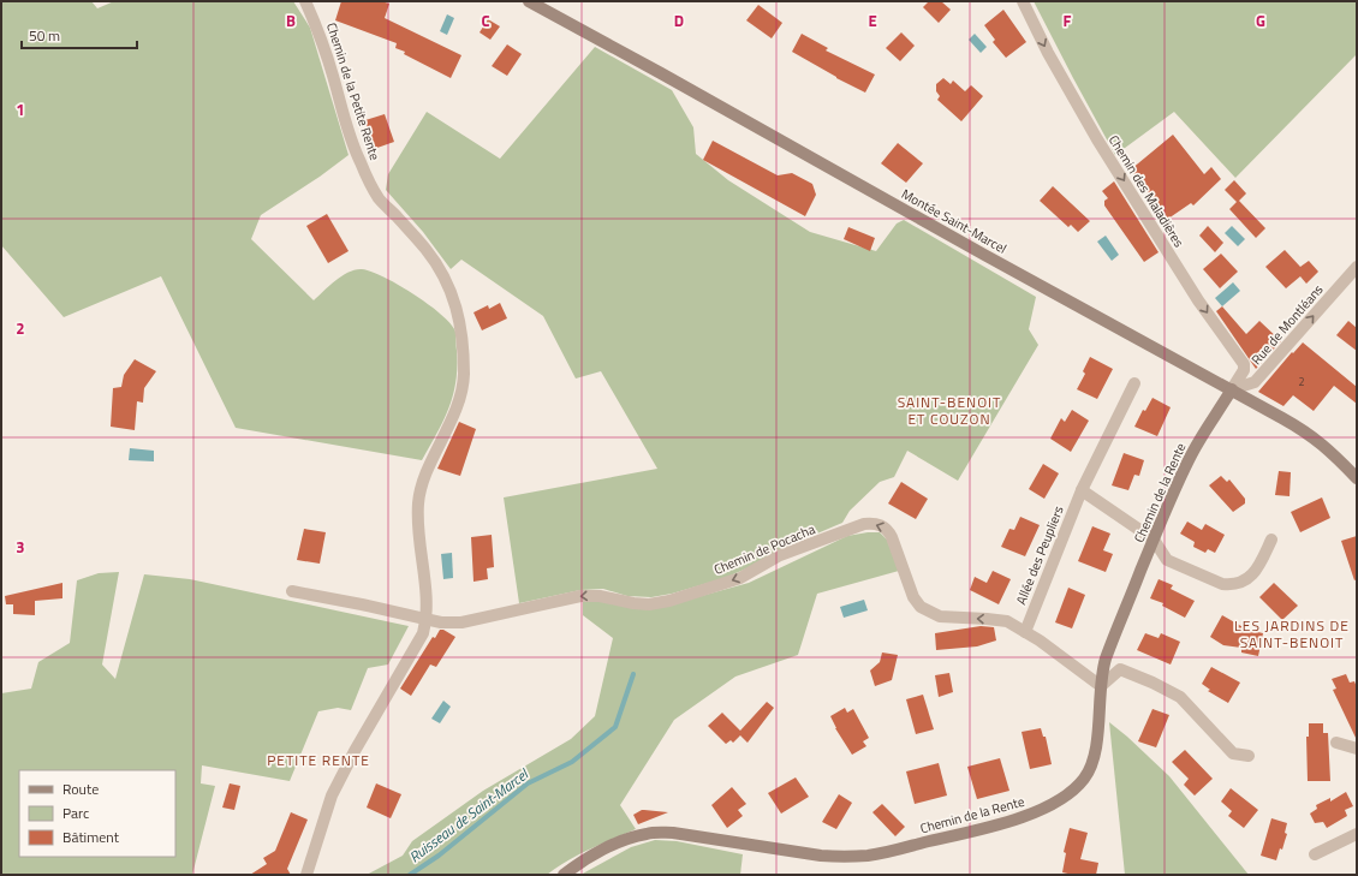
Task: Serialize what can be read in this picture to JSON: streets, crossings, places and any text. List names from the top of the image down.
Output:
{
  "streets": {
    "street": [
      "Chemin de la Petite Rente",
      "Chemin des Maladières",
      "Montée Saint-Marcel",
      "Rue de Montléans",
      "Chemin de la Rente",
      "Chemin de Pocacha",
      "Allée des Peupliers"
    ]
  },
  "crossings": [
    ["Chemin de la Petite Rente", "Chemin de Pocacha"],
    ["Chemin des Maladières", "Montée Saint-Marcel"],
    ["Chemin des Maladières", "Rue de Montléans"],
    ["Chemin des Maladières", "Chemin de la Rente"],
    ["Montée Saint-Marcel", "Rue de Montléans"],
    ["Montée Saint-Marcel", "Chemin de la Rente"],
    ["Rue de Montléans", "Chemin de la Rente"],
    ["Chemin de la Rente", "Chemin de Pocacha"],
    ["Chemin de Pocacha", "Allée des Peupliers"]
  ],
  "one_way": ["Chemin des Maladières", "Rue de Montléans", "Chemin de Pocacha"],
  "districts": ["SAINT-BENOIT ET COUZON", "LES JARDINS DE SAINT-BENOIT", "PETITE RENTE"],
  "water": ["Ruisseau de Saint-Marcel"],
  "house_numbers": ["2"],
  "legend": ["Route", "Parc", "Bâtiment"],
  "scale_bar": "50 m",
  "grid": {
    "columns": [
      "B",
      "C",
      "D",
      "E",
      "F",
      "G"
    ],
    "rows": ["1", "2", "3"]
  }
}
